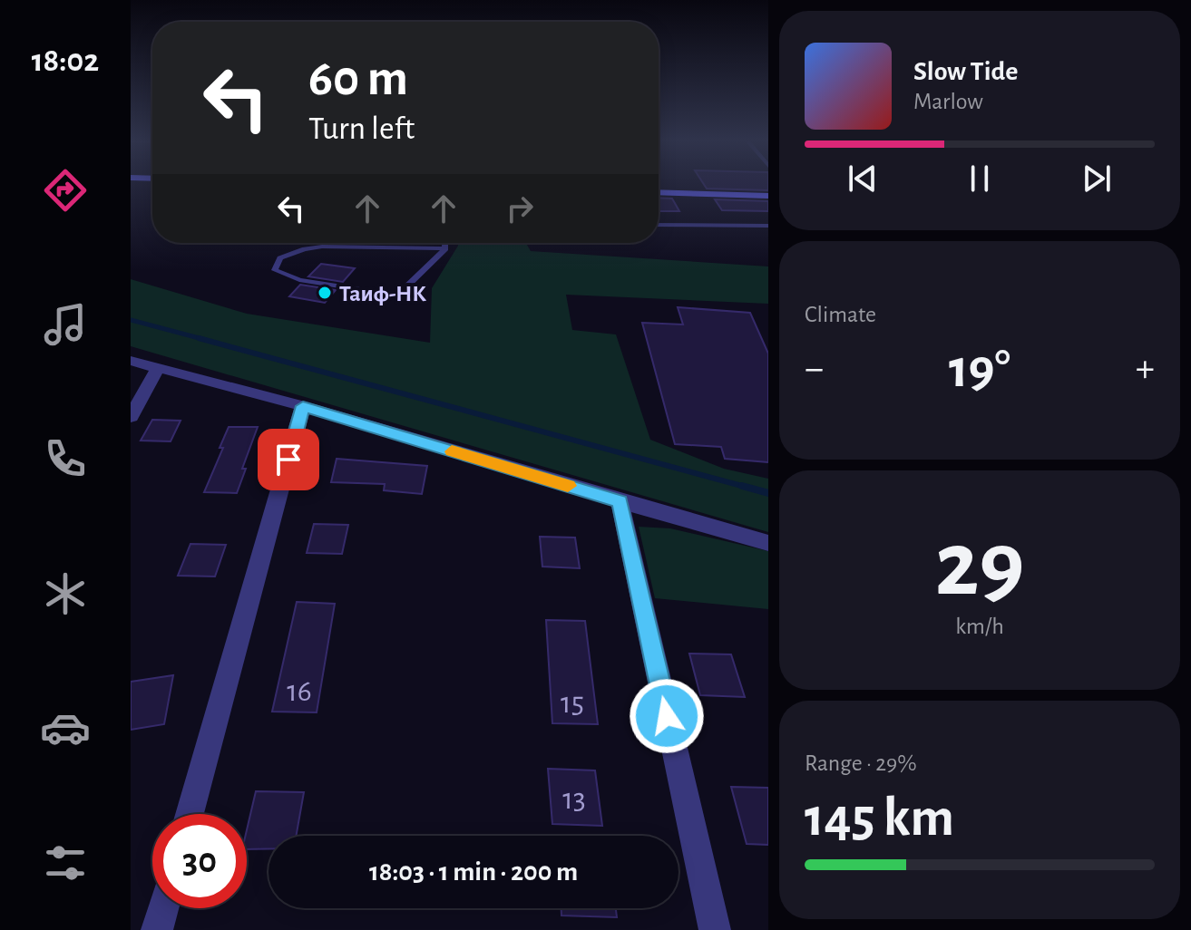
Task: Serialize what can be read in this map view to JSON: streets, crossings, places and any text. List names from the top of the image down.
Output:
{
  "places": ["Таиф-НК"],
  "house_numbers": ["16", "15", "13"],
  "page": {
    "tabs": "18:02",
    "turn": ["60 m", "Turn left"],
    "song": ["Slow Tide", "Marlow"],
    "tile": [
      "Climate",
      ["29", "km/h"],
      ["Range · 29%", "145 km"]
    ],
    "heat": ["−", "19°", "+"],
    "limit": "30",
    "trip": "18:03 · 1 min · 200 m"
  }
}
